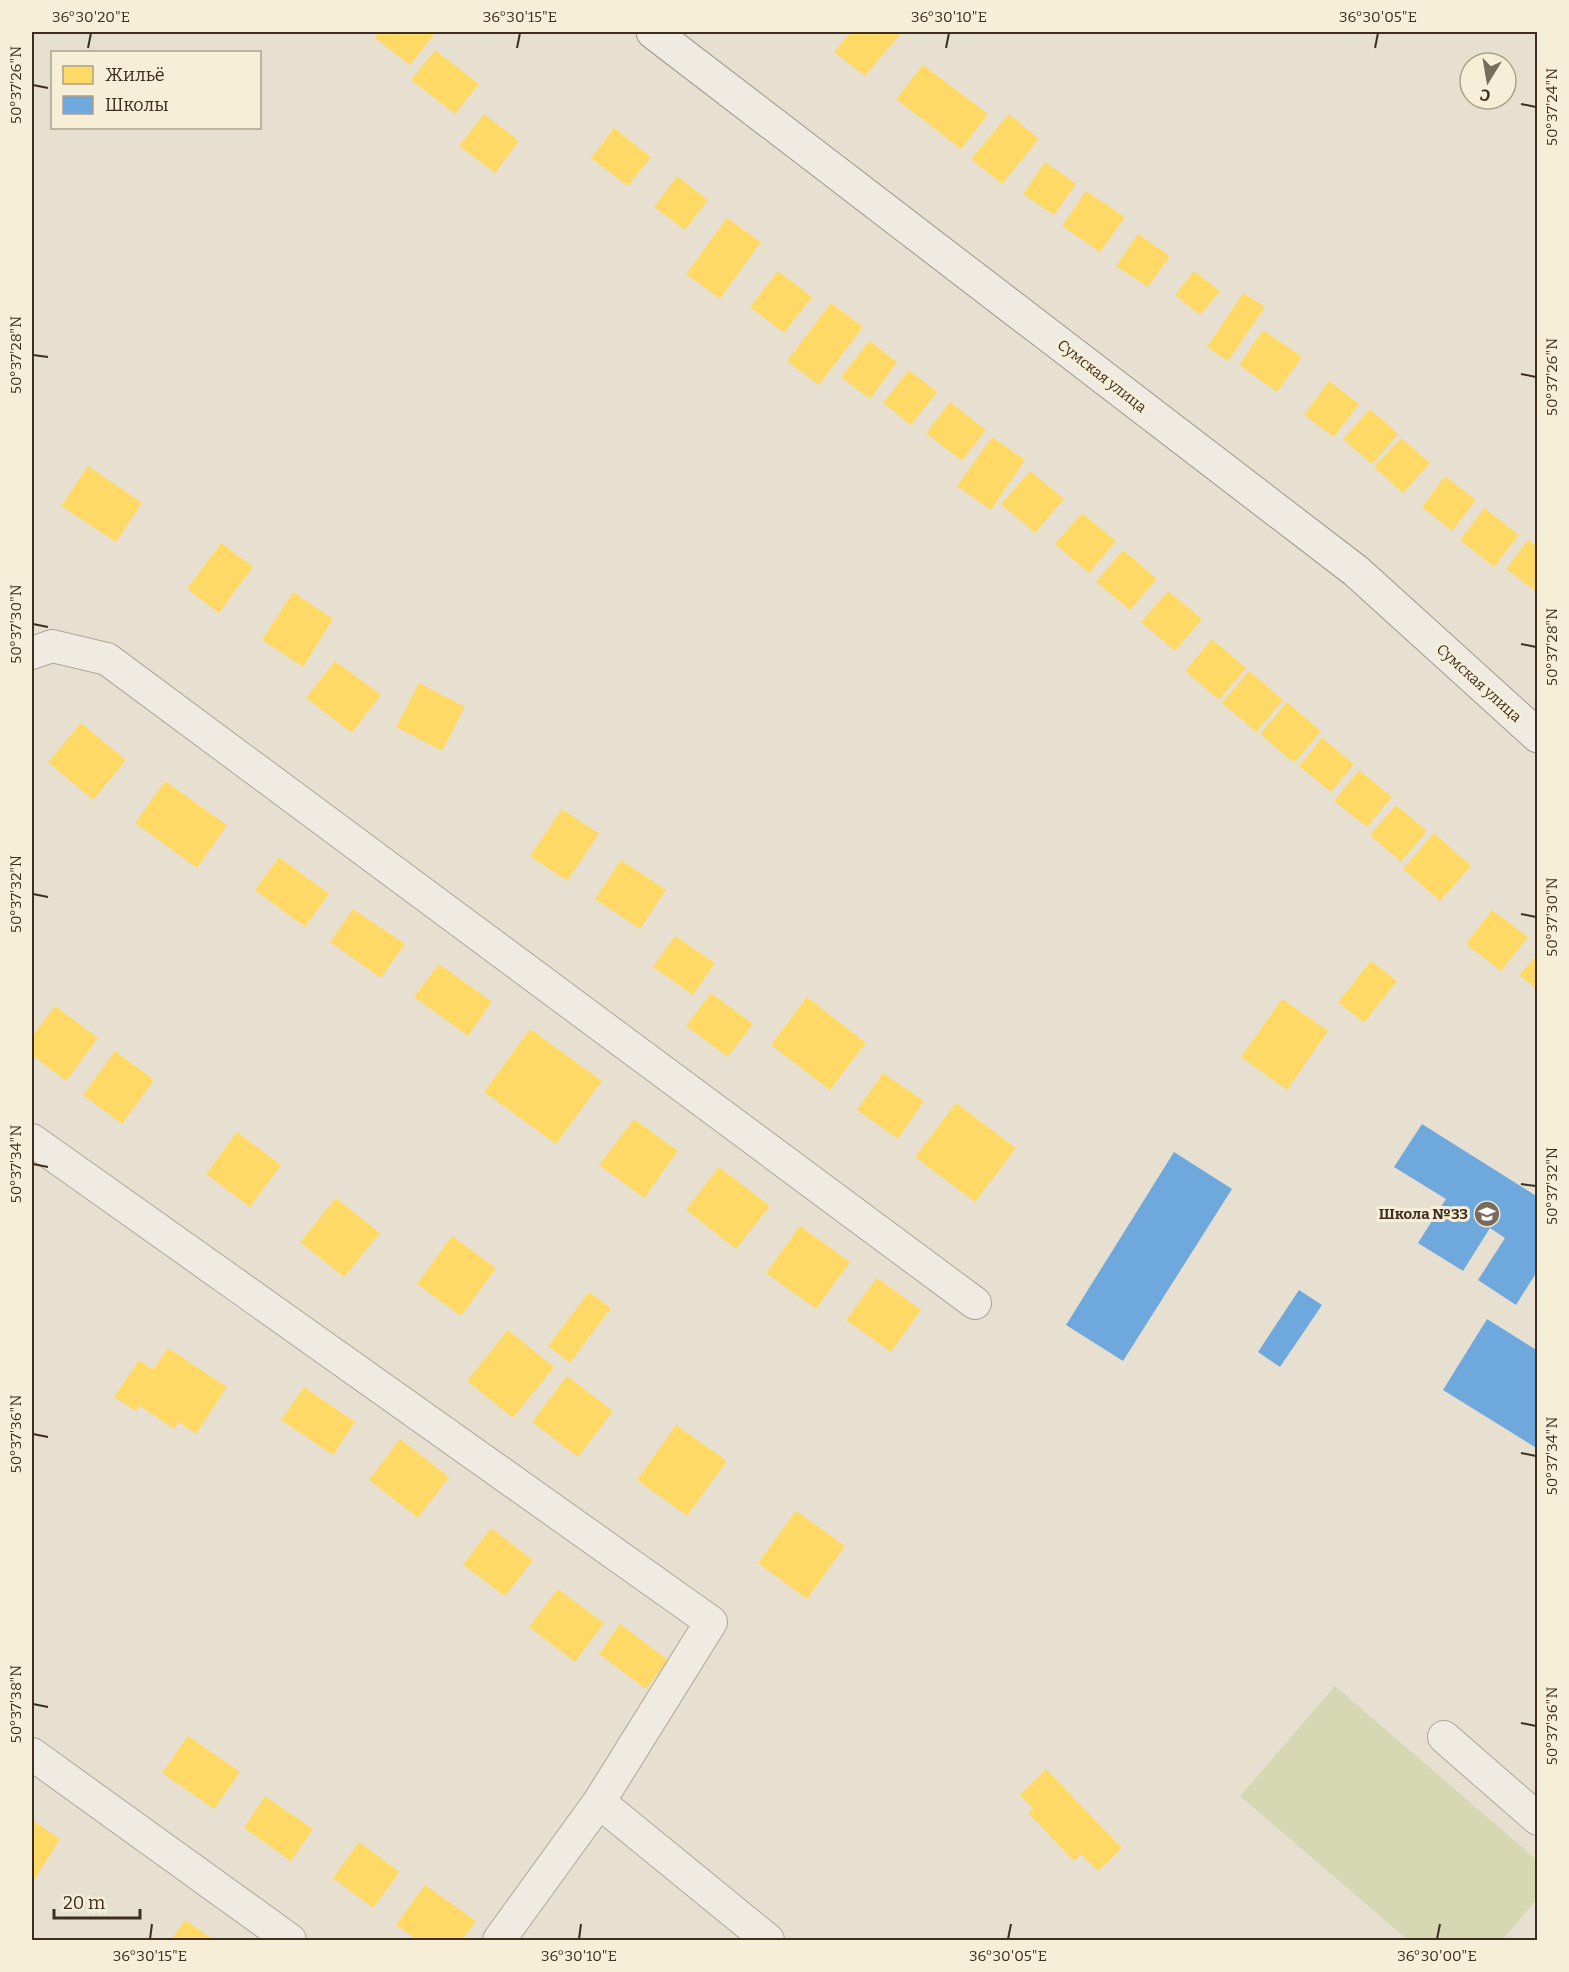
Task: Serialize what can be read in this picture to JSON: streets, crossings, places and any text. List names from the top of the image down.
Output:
{
  "streets": {
    "main road": ["Сумская улица"]
  },
  "places": {
    "school or university": ["Школа №33"]
  },
  "legend": ["Жильё", "Школы"],
  "scale_bar": "20 m",
  "north": "bottom",
  "coordinates": [
    "36°30'20\"E",
    "36°30'15\"E",
    "36°30'10\"E",
    "36°30'05\"E",
    "50°37'26\"N",
    "50°37'24\"N",
    "50°37'28\"N",
    "50°37'30\"N",
    "50°37'32\"N",
    "50°37'34\"N",
    "50°37'36\"N",
    "50°37'38\"N",
    "36°30'00\"E"
  ]
}
